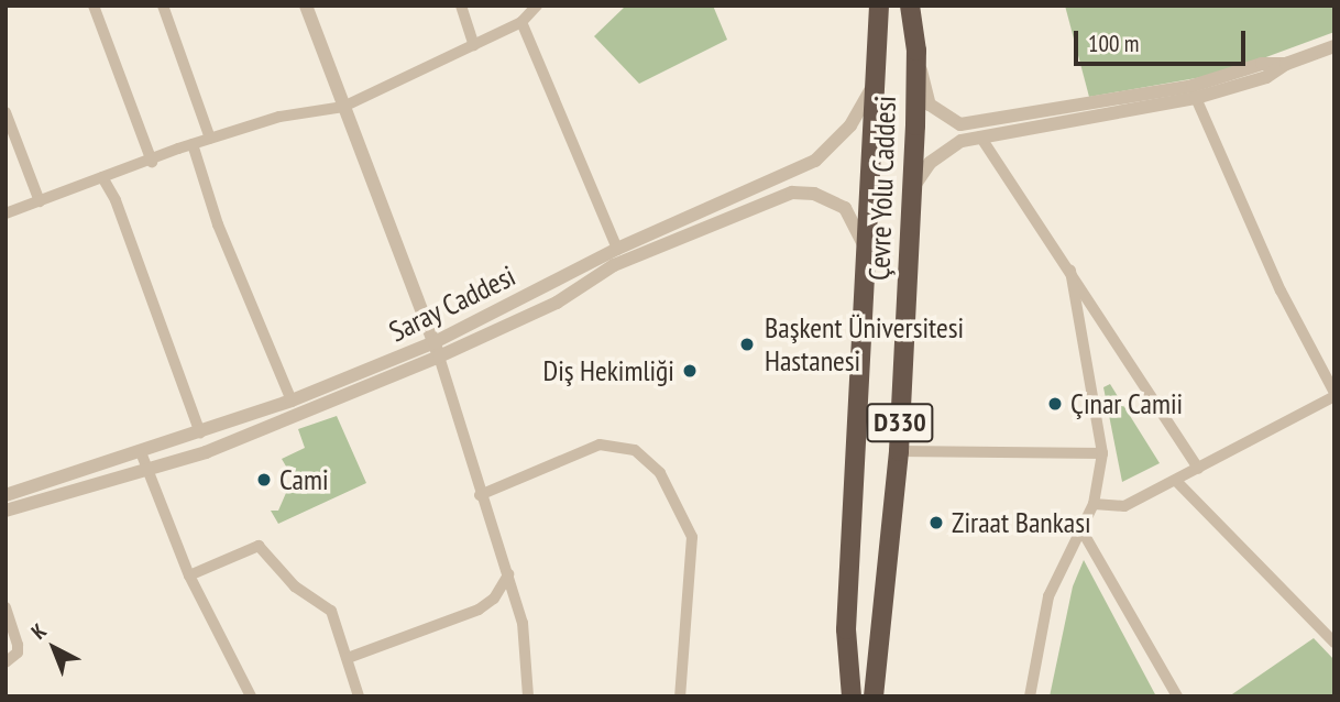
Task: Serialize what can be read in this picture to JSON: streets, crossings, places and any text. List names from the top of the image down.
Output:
{
  "streets": {
    "highway": ["Çevre Yolu Caddesi", "D330"],
    "street": ["Saray Caddesi"]
  },
  "crossings": [
    ["Çevre Yolu Caddesi", "Saray Caddesi"],
    ["Çevre Yolu Caddesi", "D330"]
  ],
  "places": [
    "Başkent Üniversitesi Hastanesi",
    "Diş Hekimliği",
    "Çınar Camii",
    "Cami",
    "Ziraat Bankası"
  ],
  "scale_bar": "100 m",
  "north": "top left"
}
